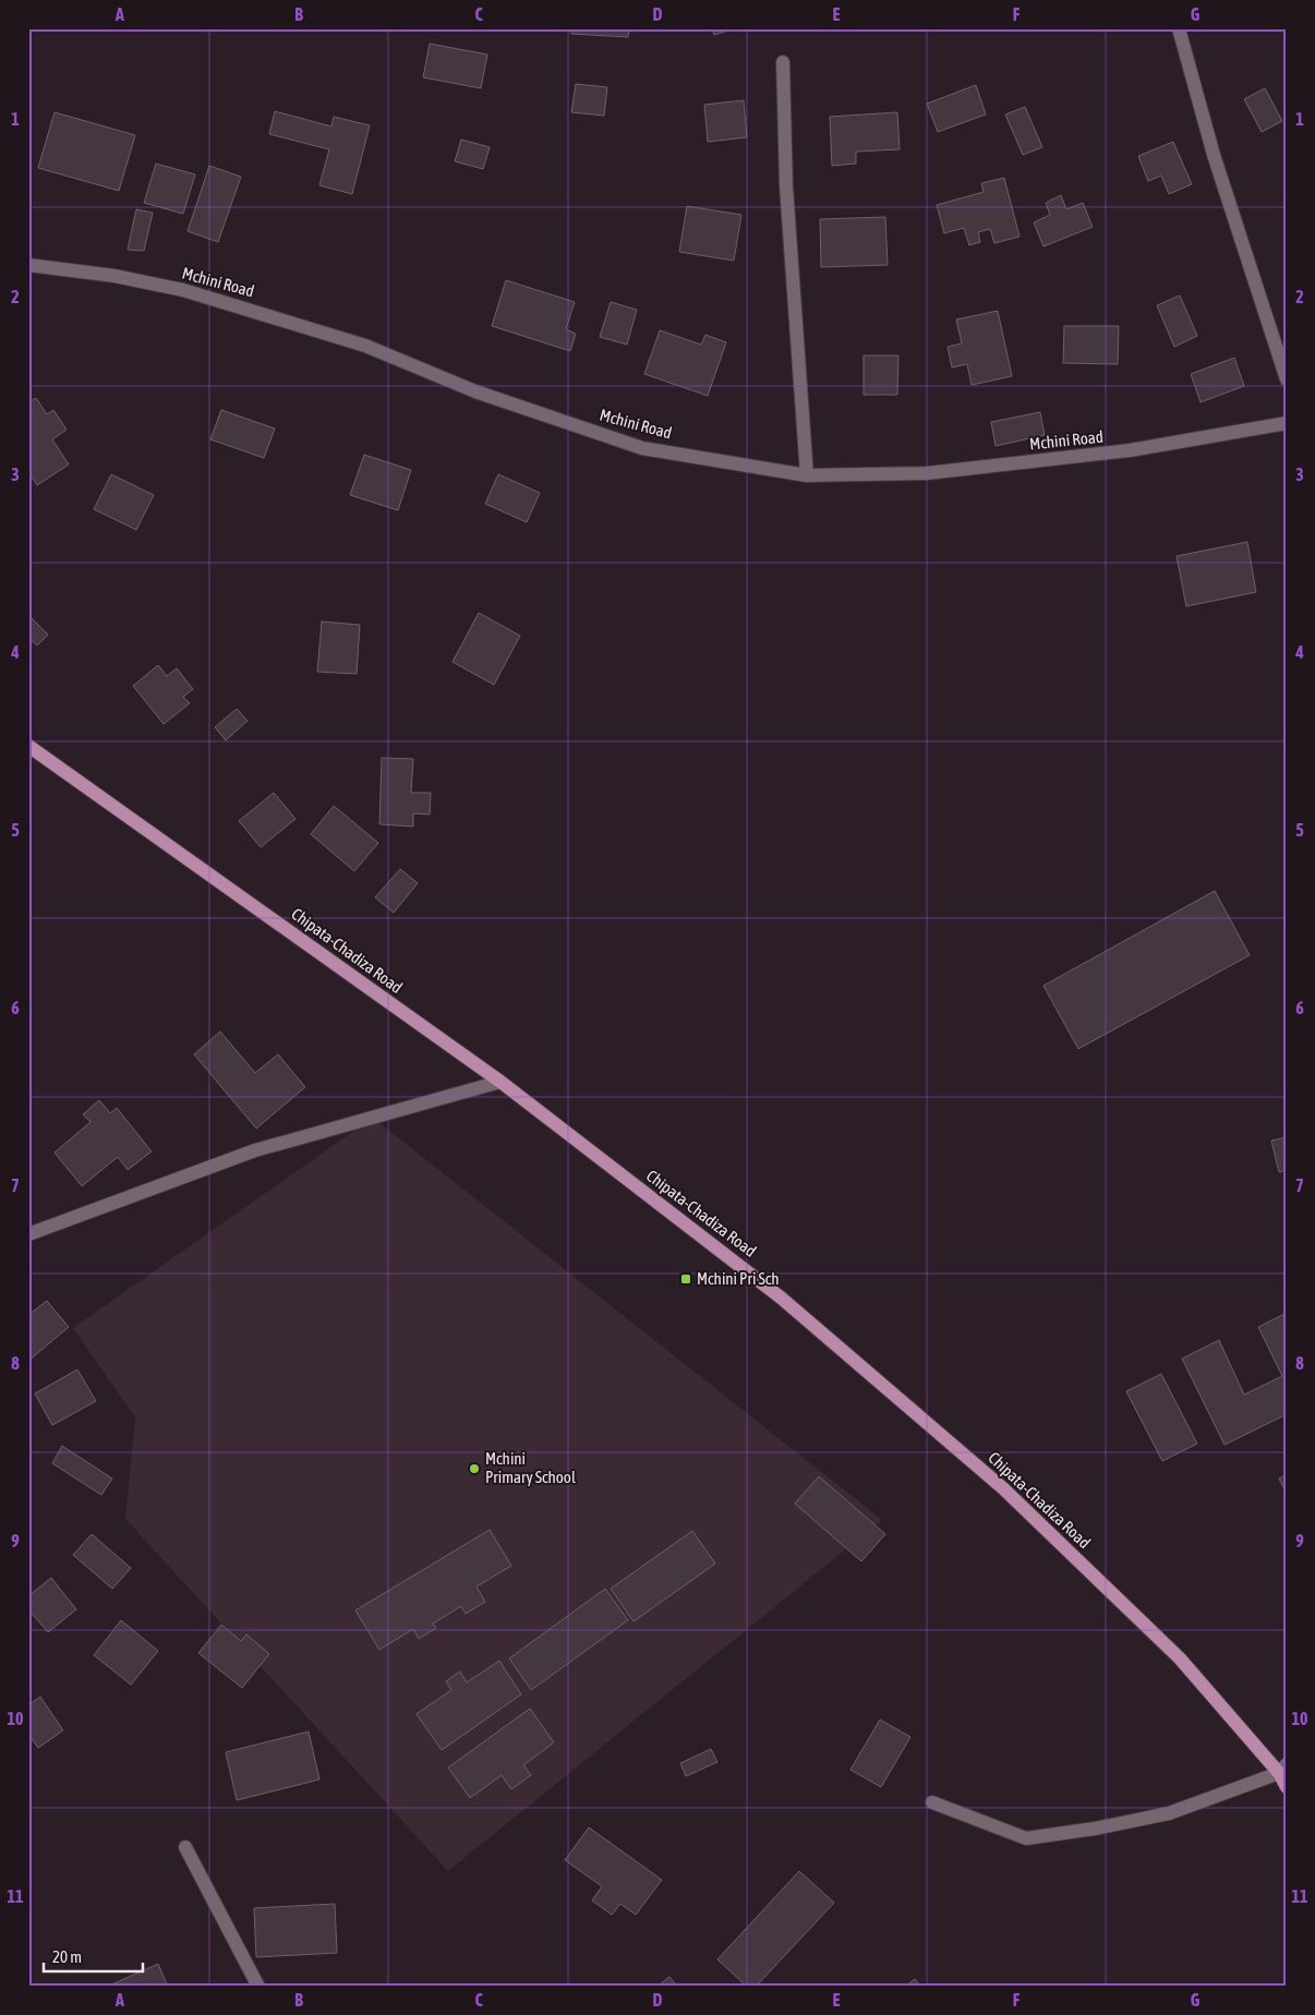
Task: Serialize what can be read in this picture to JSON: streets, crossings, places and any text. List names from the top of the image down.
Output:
{
  "streets": {
    "main road": ["Chipata-Chadiza Road"],
    "street": ["Mchini Road"]
  },
  "places": {
    "transit": ["Mchini Pri Sch"],
    "other": ["Mchini Primary School"]
  },
  "scale_bar": "20 m",
  "grid": {
    "columns": [
      "A",
      "B",
      "C",
      "D",
      "E",
      "F",
      "G"
    ],
    "rows": [
      "1",
      "2",
      "3",
      "4",
      "5",
      "6",
      "7",
      "8",
      "9",
      "10",
      "11"
    ]
  }
}
